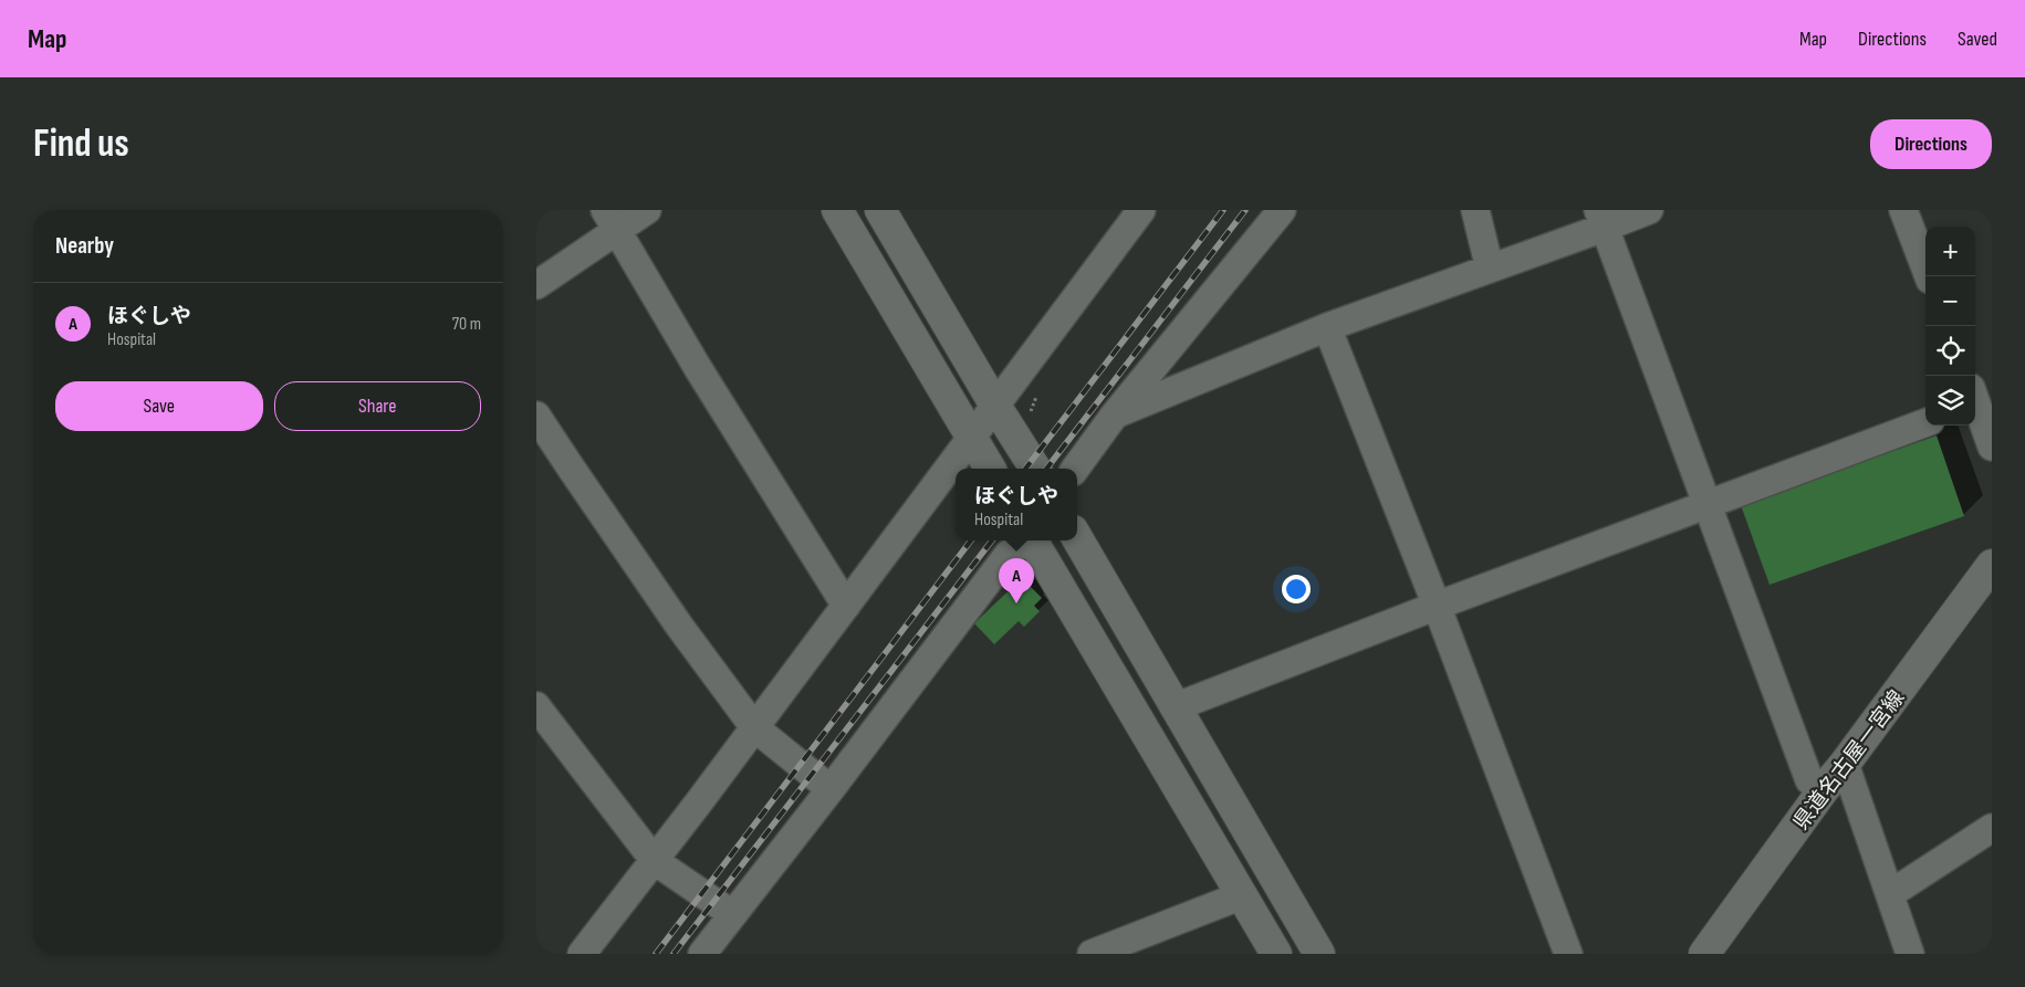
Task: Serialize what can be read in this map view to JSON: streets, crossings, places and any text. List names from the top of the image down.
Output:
{
  "streets": {
    "street": ["県道名古屋一宮線"]
  },
  "page": {
    "header": "Map",
    "nav": ["Map", "Directions", "Saved"],
    "buttons": [
      "Directions",
      ["Save", "Share"]
    ],
    "title": "Find us",
    "heading": "Nearby",
    "map_buttons": ["+", "−"],
    "list": [
      {
        "mark": "A",
        "name": "ほぐしや",
        "note": "Hospital",
        "value": "70 m"
      }
    ],
    "popup": ["ほぐしや", "Hospital"],
    "pins": "A"
  }
}
